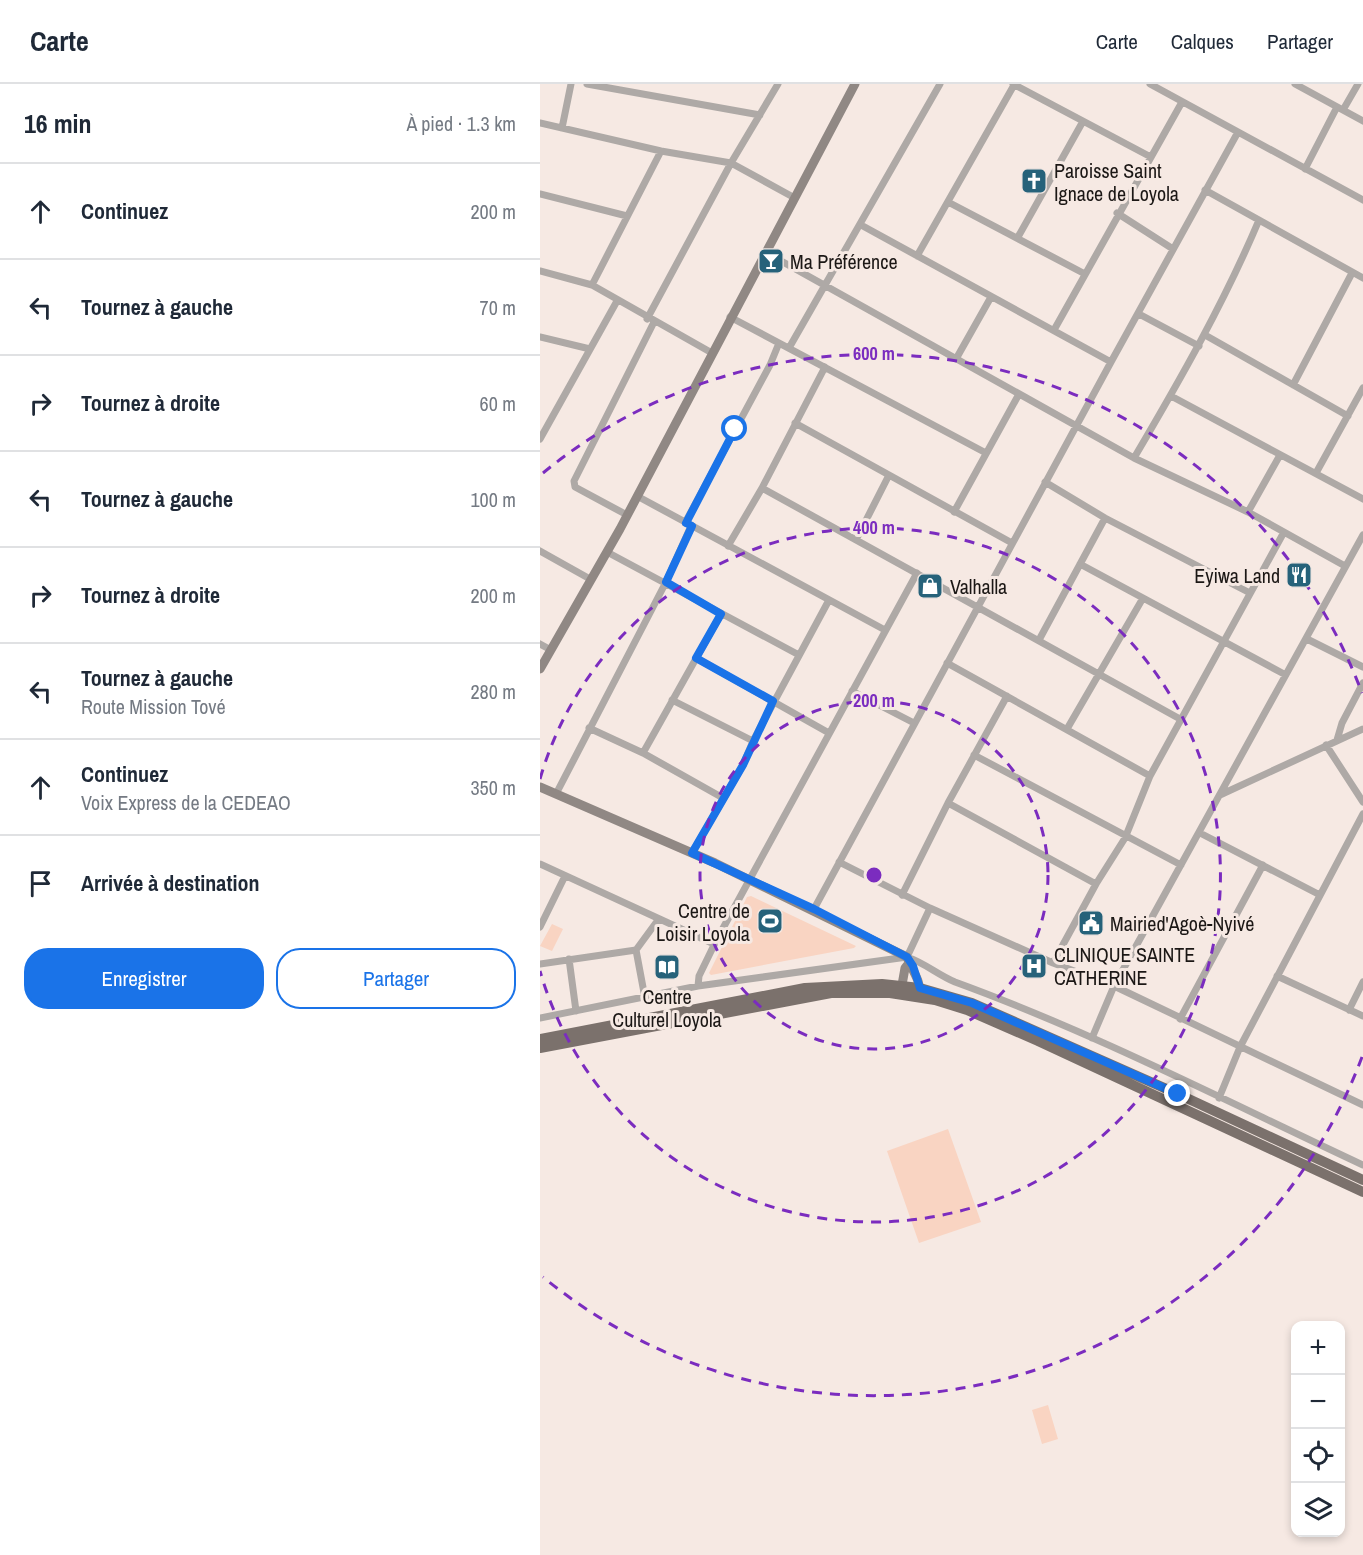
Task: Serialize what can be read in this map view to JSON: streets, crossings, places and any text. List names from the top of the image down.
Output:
{
  "places": {
    "church": ["Paroisse Saint Ignace de Loyola"],
    "bar": ["Ma Préférence"],
    "restaurant": ["Eyiwa Land"],
    "shop": ["Valhalla"],
    "sports": ["Centre de Loisir Loyola"],
    "public building": ["Mairied'Agoè-Nyivé"],
    "hospital": ["CLINIQUE SAINTE CATHERINE"],
    "library": ["Centre Culturel Loyola"]
  },
  "page": {
    "header": "Carte",
    "nav": ["Carte", "Calques", "Partager"],
    "heading": ["16 min", "À pied · 1.3 km"],
    "list": [
      ["Continuez", "200 m"],
      ["Tournez à gauche", "70 m"],
      ["Tournez à droite", "60 m"],
      ["Tournez à gauche", "100 m"],
      ["Tournez à droite", "200 m"],
      ["Tournez à gauche", "Route Mission Tové", "280 m"],
      ["Continuez", "Voix Express de la CEDEAO", "350 m"],
      "Arrivée à destination"
    ],
    "buttons": ["Enregistrer", "Partager"],
    "map_buttons": ["+", "−"]
  },
  "rings": ["600 m", "400 m", "200 m"]
}
